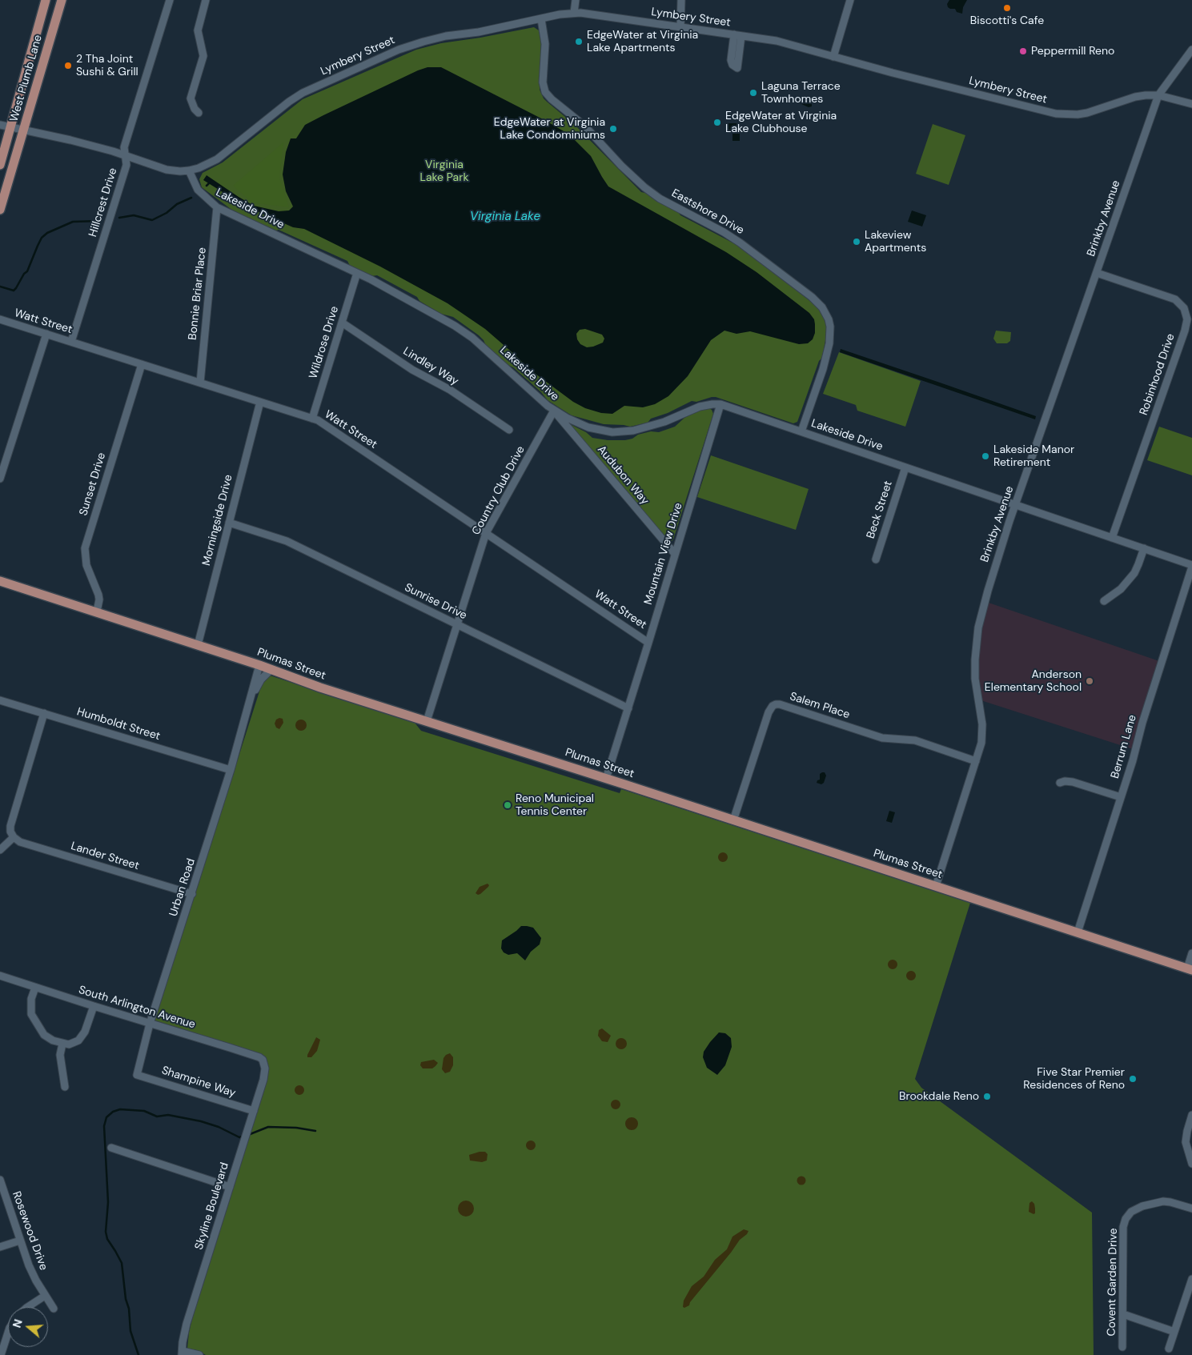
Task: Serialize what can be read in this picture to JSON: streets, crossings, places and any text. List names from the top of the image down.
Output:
{
  "streets": {
    "main road": ["West Plumb Lane", "Plumas Street"],
    "street": [
      "Lymbery Street",
      "Hillcrest Drive",
      "Lakeside Drive",
      "Eastshore Drive",
      "Brinkby Avenue",
      "Bonnie Briar Place",
      "Watt Street",
      "Wildrose Drive",
      "Lindley Way",
      "Robinhood Drive",
      "Audubon Way",
      "Sunset Drive",
      "Country Club Drive",
      "Beck Street",
      "Morningside Drive",
      "Mountain View Drive",
      "Sunrise Drive",
      "Salem Place",
      "Humboldt Street",
      "Berrum Lane",
      "Lander Street",
      "Urban Road",
      "South Arlington Avenue",
      "Shampine Way",
      "Skyline Boulevard",
      "Rosewood Drive",
      "Covent Garden Drive"
    ]
  },
  "crossings": [
    ["Lymbery Street", "Lakeside Drive"],
    ["Lymbery Street", "Eastshore Drive"],
    ["Lymbery Street", "Brinkby Avenue"],
    ["Hillcrest Drive", "Watt Street"],
    ["Lakeside Drive", "Eastshore Drive"],
    ["Lakeside Drive", "Brinkby Avenue"],
    ["Lakeside Drive", "Bonnie Briar Place"],
    ["Lakeside Drive", "Wildrose Drive"],
    ["Lakeside Drive", "Robinhood Drive"],
    ["Lakeside Drive", "Audubon Way"],
    ["Lakeside Drive", "Country Club Drive"],
    ["Lakeside Drive", "Beck Street"],
    ["Lakeside Drive", "Mountain View Drive"],
    ["Lakeside Drive", "Berrum Lane"],
    ["Brinkby Avenue", "Robinhood Drive"],
    ["Brinkby Avenue", "Plumas Street"],
    ["Brinkby Avenue", "Salem Place"],
    ["Bonnie Briar Place", "Watt Street"],
    ["Watt Street", "Wildrose Drive"],
    ["Watt Street", "Sunset Drive"],
    ["Watt Street", "Country Club Drive"],
    ["Watt Street", "Morningside Drive"],
    ["Watt Street", "Mountain View Drive"],
    ["Wildrose Drive", "Lindley Way"],
    ["Audubon Way", "Country Club Drive"],
    ["Audubon Way", "Mountain View Drive"],
    ["Sunset Drive", "Plumas Street"],
    ["Country Club Drive", "Sunrise Drive"],
    ["Country Club Drive", "Plumas Street"],
    ["Morningside Drive", "Sunrise Drive"],
    ["Morningside Drive", "Plumas Street"],
    ["Mountain View Drive", "Sunrise Drive"],
    ["Mountain View Drive", "Plumas Street"],
    ["Plumas Street", "Salem Place"],
    ["Plumas Street", "Berrum Lane"],
    ["Plumas Street", "Urban Road"],
    ["Humboldt Street", "Urban Road"],
    ["Lander Street", "Urban Road"],
    ["Urban Road", "South Arlington Avenue"],
    ["Urban Road", "Shampine Way"],
    ["South Arlington Avenue", "Skyline Boulevard"],
    ["Shampine Way", "Skyline Boulevard"]
  ],
  "water": ["Virginia Lake"],
  "parks": ["Virginia Lake Park"],
  "places": [
    "Biscotti's Cafe",
    "EdgeWater at Virginia Lake Apartments",
    "Peppermill Reno",
    "2 Tha Joint Sushi & Grill",
    "Laguna Terrace Townhomes",
    "EdgeWater at Virginia Lake Clubhouse",
    "EdgeWater at Virginia Lake Condominiums",
    "Lakeview Apartments",
    "Lakeside Manor Retirement",
    "Anderson Elementary School",
    "Reno Municipal Tennis Center",
    "Five Star Premier Residences of Reno",
    "Brookdale Reno"
  ],
  "north": "left"
}
